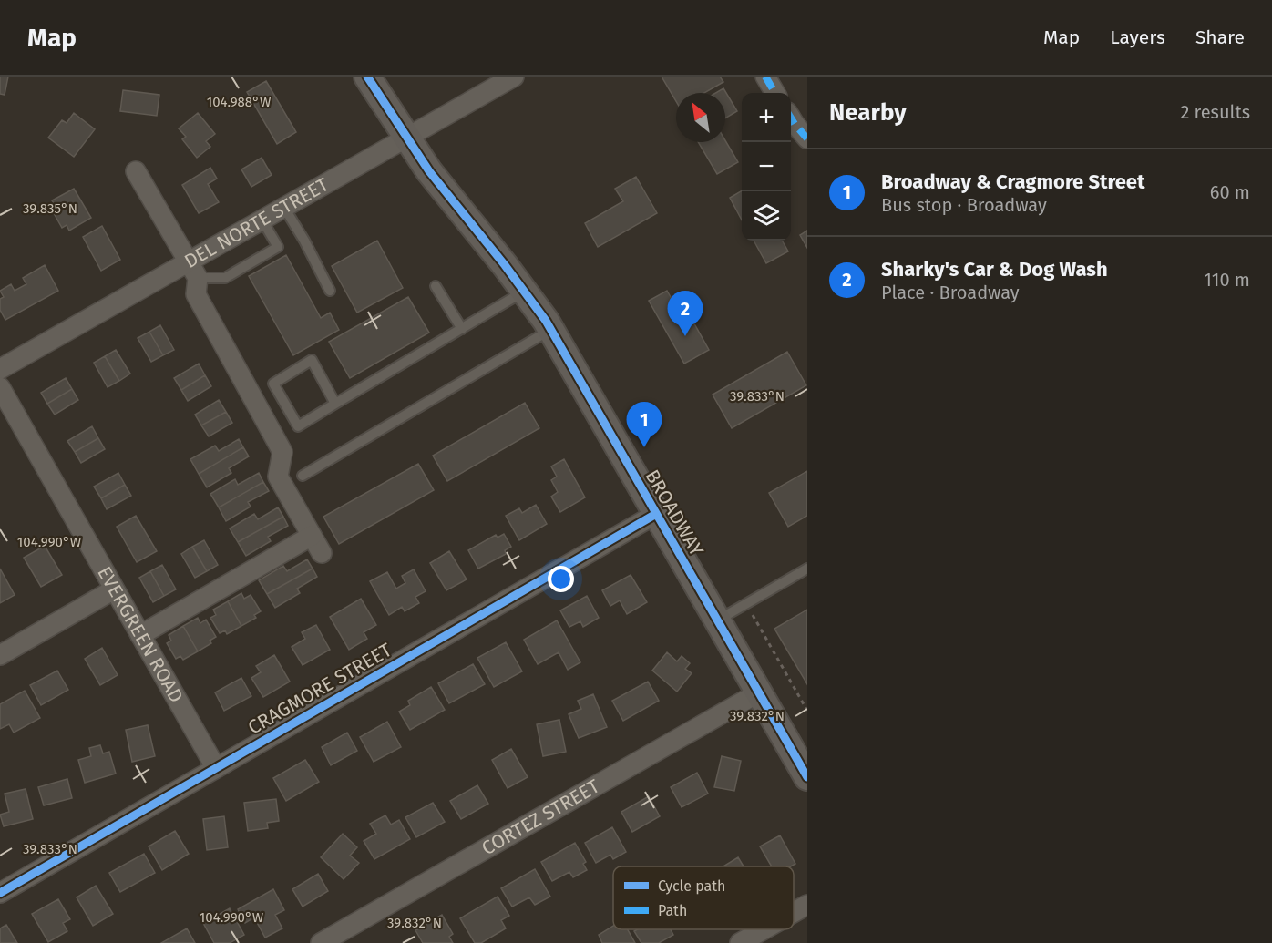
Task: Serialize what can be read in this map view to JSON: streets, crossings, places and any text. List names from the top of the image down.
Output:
{
  "streets": {
    "street": [
      "DEL NORTE STREET",
      "BROADWAY",
      "EVERGREEN ROAD",
      "CRAGMORE STREET",
      "CORTEZ STREET"
    ]
  },
  "crossings": [
    ["DEL NORTE STREET", "BROADWAY"],
    ["BROADWAY", "CRAGMORE STREET"],
    ["BROADWAY", "CORTEZ STREET"],
    ["EVERGREEN ROAD", "CRAGMORE STREET"]
  ],
  "legend": ["Cycle path", "Path"],
  "north": "top left",
  "page": {
    "header": "Map",
    "nav": ["Map", "Layers", "Share"],
    "heading": ["Nearby", "2 results"],
    "map_buttons": ["+", "−"],
    "list": [
      {
        "mark": "1",
        "name": "Broadway & Cragmore Street",
        "note": "Bus stop · Broadway",
        "value": "60 m"
      },
      {
        "mark": "2",
        "name": "Sharky's Car & Dog Wash",
        "note": "Place · Broadway",
        "value": "110 m"
      }
    ],
    "pins": ["2", "1"]
  },
  "coordinates": [
    "104.988°W",
    "39.835°N",
    "39.833°N",
    "104.990°W",
    "39.832°N"
  ]
}
